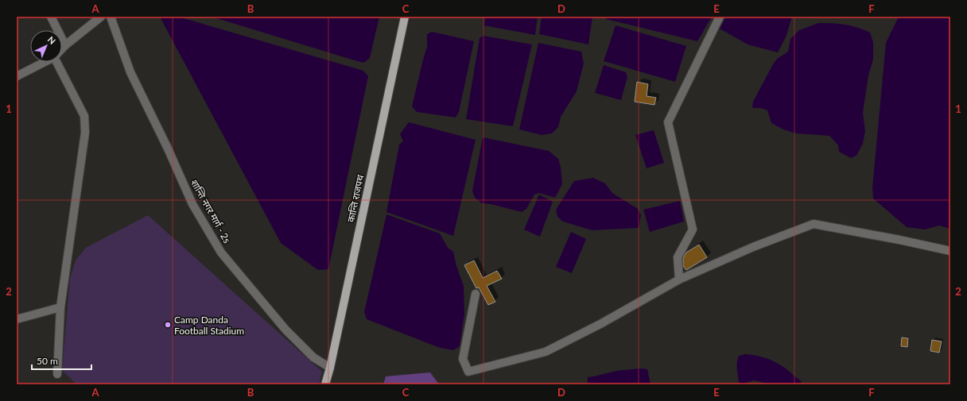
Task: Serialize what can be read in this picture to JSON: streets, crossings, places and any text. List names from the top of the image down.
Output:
{
  "streets": {
    "main road": ["कान्ति राजपथ"],
    "street": ["शान्ति नगर मार्ग - 2s"]
  },
  "crossings": [
    ["कान्ति राजपथ", "शान्ति नगर मार्ग - 2s"]
  ],
  "places": ["Camp Danda Football Stadium"],
  "scale_bar": "50 m",
  "north": "top right",
  "grid": {
    "columns": [
      "A",
      "B",
      "C",
      "D",
      "E",
      "F"
    ],
    "rows": ["1", "2"]
  }
}
